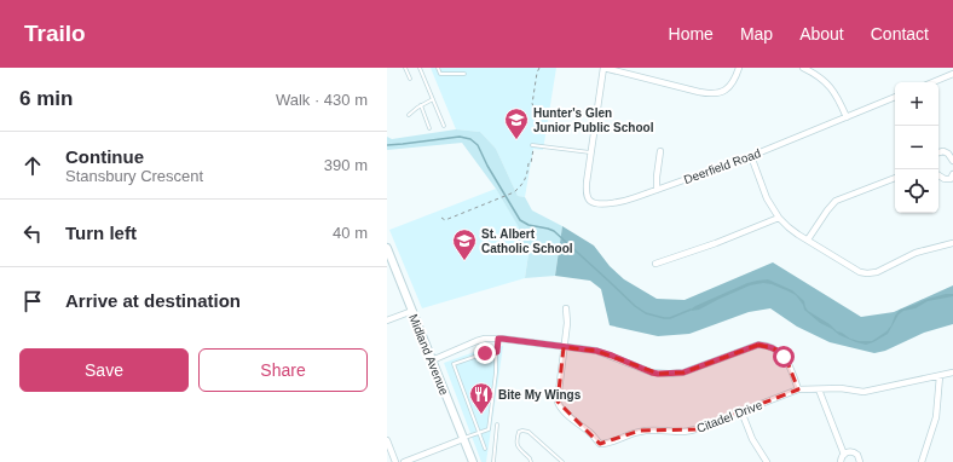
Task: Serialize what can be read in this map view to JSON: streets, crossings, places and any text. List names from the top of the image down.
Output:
{
  "streets": {
    "main road": ["Midland Avenue"],
    "street": ["Deerfield Road", "Citadel Drive"]
  },
  "places": {
    "school or university": ["Hunter's Glen Junior Public School", "St. Albert Catholic School"],
    "restaurant": ["Bite My Wings"]
  },
  "page": {
    "header": "Trailo",
    "nav": [
      "Home",
      "Map",
      "About",
      "Contact"
    ],
    "heading": ["6 min", "Walk · 430 m"],
    "map_buttons": ["+", "−"],
    "list": [
      ["Continue", "Stansbury Crescent", "390 m"],
      ["Turn left", "40 m"],
      "Arrive at destination"
    ],
    "buttons": ["Save", "Share"]
  }
}
